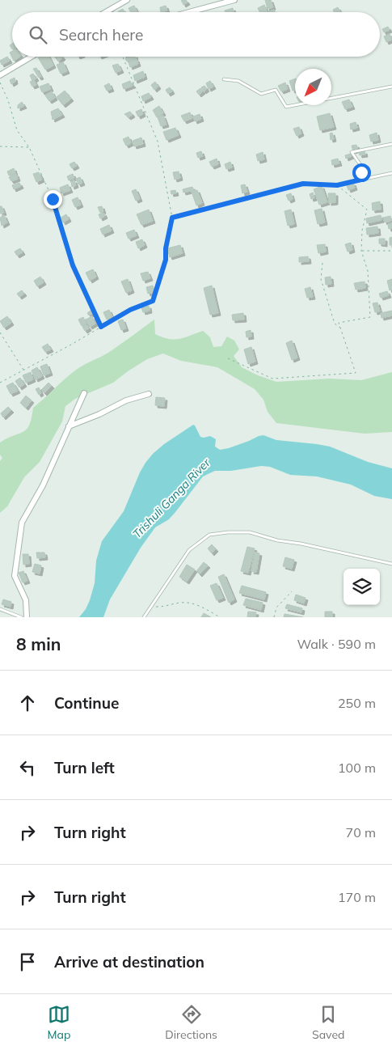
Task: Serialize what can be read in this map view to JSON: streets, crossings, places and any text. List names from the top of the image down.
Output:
{
  "water": ["Trishuli Ganga River"],
  "north": "bottom left",
  "page": {
    "search": "Search here",
    "heading": ["8 min", "Walk · 590 m"],
    "list": [
      ["Continue", "250 m"],
      ["Turn left", "100 m"],
      ["Turn right", "70 m"],
      ["Turn right", "170 m"],
      "Arrive at destination"
    ],
    "nav": ["Map", "Directions", "Saved"]
  }
}
